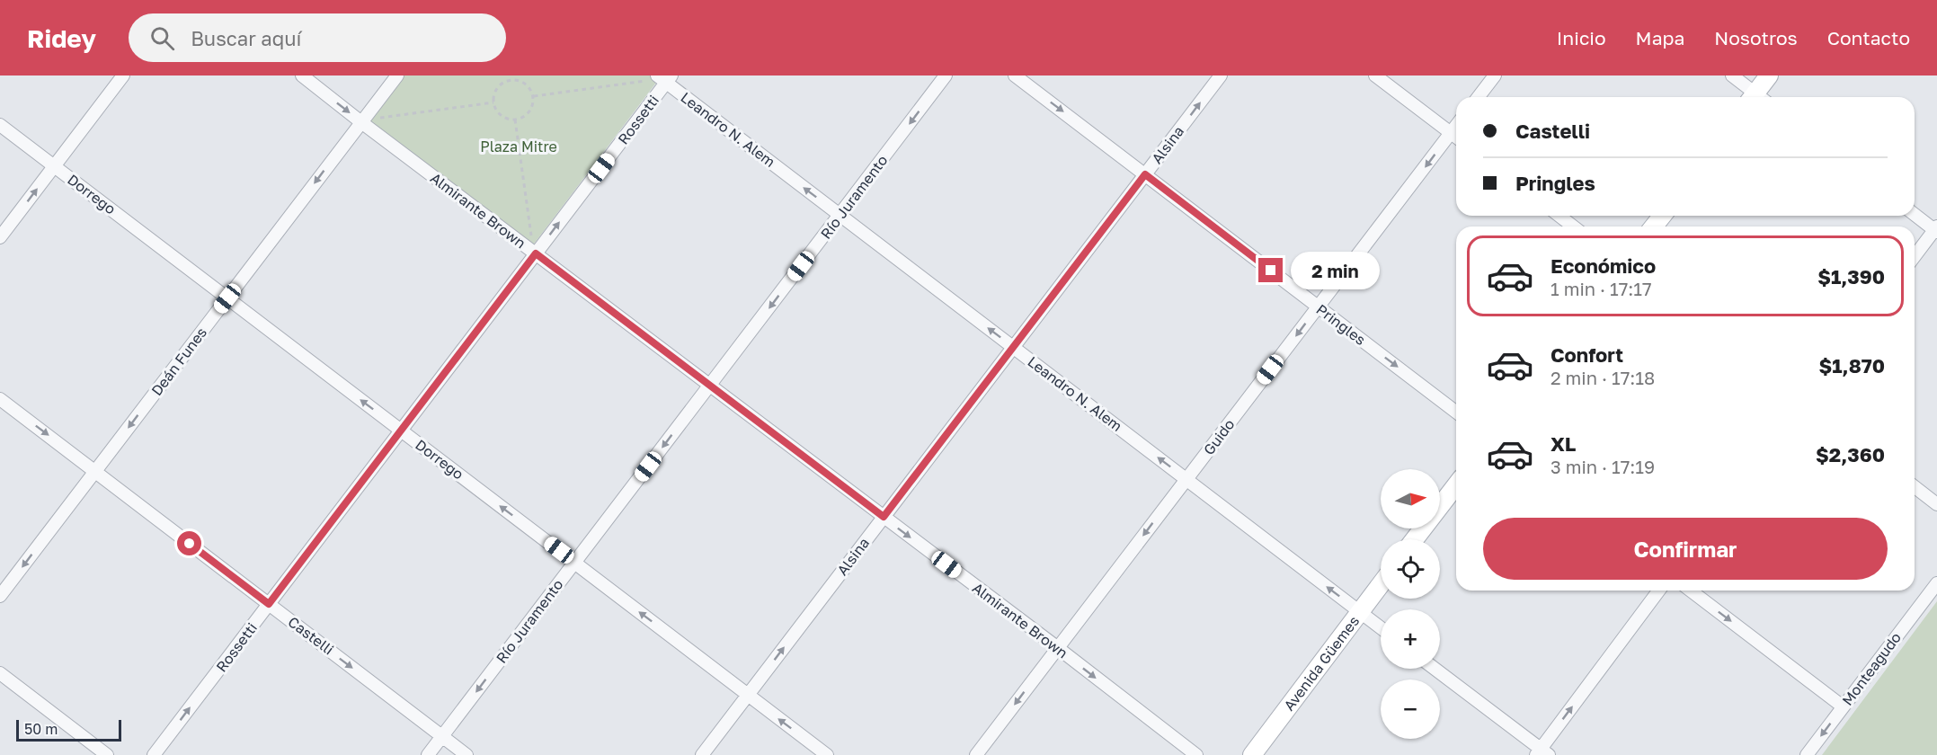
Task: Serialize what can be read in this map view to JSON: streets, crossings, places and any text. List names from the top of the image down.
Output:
{
  "streets": {
    "main road": ["Avenida Güemes"],
    "street": [
      "Rossetti",
      "Leandro N. Alem",
      "Alsina",
      "Dorrego",
      "Río Juramento",
      "Almirante Brown",
      "Pringles",
      "Deán Funes",
      "Guido",
      "Castelli",
      "Monteagudo"
    ]
  },
  "crossings": [
    ["Rossetti", "Leandro N. Alem"],
    ["Rossetti", "Dorrego"],
    ["Rossetti", "Almirante Brown"],
    ["Rossetti", "Castelli"],
    ["Leandro N. Alem", "Alsina"],
    ["Leandro N. Alem", "Río Juramento"],
    ["Leandro N. Alem", "Guido"],
    ["Leandro N. Alem", "Avenida Güemes"],
    ["Alsina", "Dorrego"],
    ["Alsina", "Almirante Brown"],
    ["Alsina", "Pringles"],
    ["Dorrego", "Río Juramento"],
    ["Dorrego", "Deán Funes"],
    ["Río Juramento", "Almirante Brown"],
    ["Río Juramento", "Castelli"],
    ["Almirante Brown", "Deán Funes"],
    ["Almirante Brown", "Guido"],
    ["Pringles", "Guido"],
    ["Deán Funes", "Castelli"]
  ],
  "one_way": [
    "Rossetti",
    "Leandro N. Alem",
    "Alsina",
    "Dorrego",
    "Río Juramento",
    "Almirante Brown",
    "Pringles",
    "Deán Funes",
    "Guido",
    "Castelli"
  ],
  "parks": ["Plaza Mitre"],
  "scale_bar": "50 m",
  "north": "right",
  "page": {
    "header": "Ridey",
    "search": "Buscar aquí",
    "nav": [
      "Inicio",
      "Mapa",
      "Nosotros",
      "Contacto"
    ],
    "banner": ["Castelli", "Pringles"],
    "list": [
      {
        "name": "Económico",
        "note": "1 min · 17:17",
        "value": "$1,390"
      },
      {
        "name": "Confort",
        "note": "2 min · 17:18",
        "value": "$1,870"
      },
      {
        "name": "XL",
        "note": "3 min · 17:19",
        "value": "$2,360"
      }
    ],
    "bubble": "2 min",
    "map_buttons": ["+", "−"],
    "buttons": "Confirmar",
    "scale": "50 m"
  }
}
